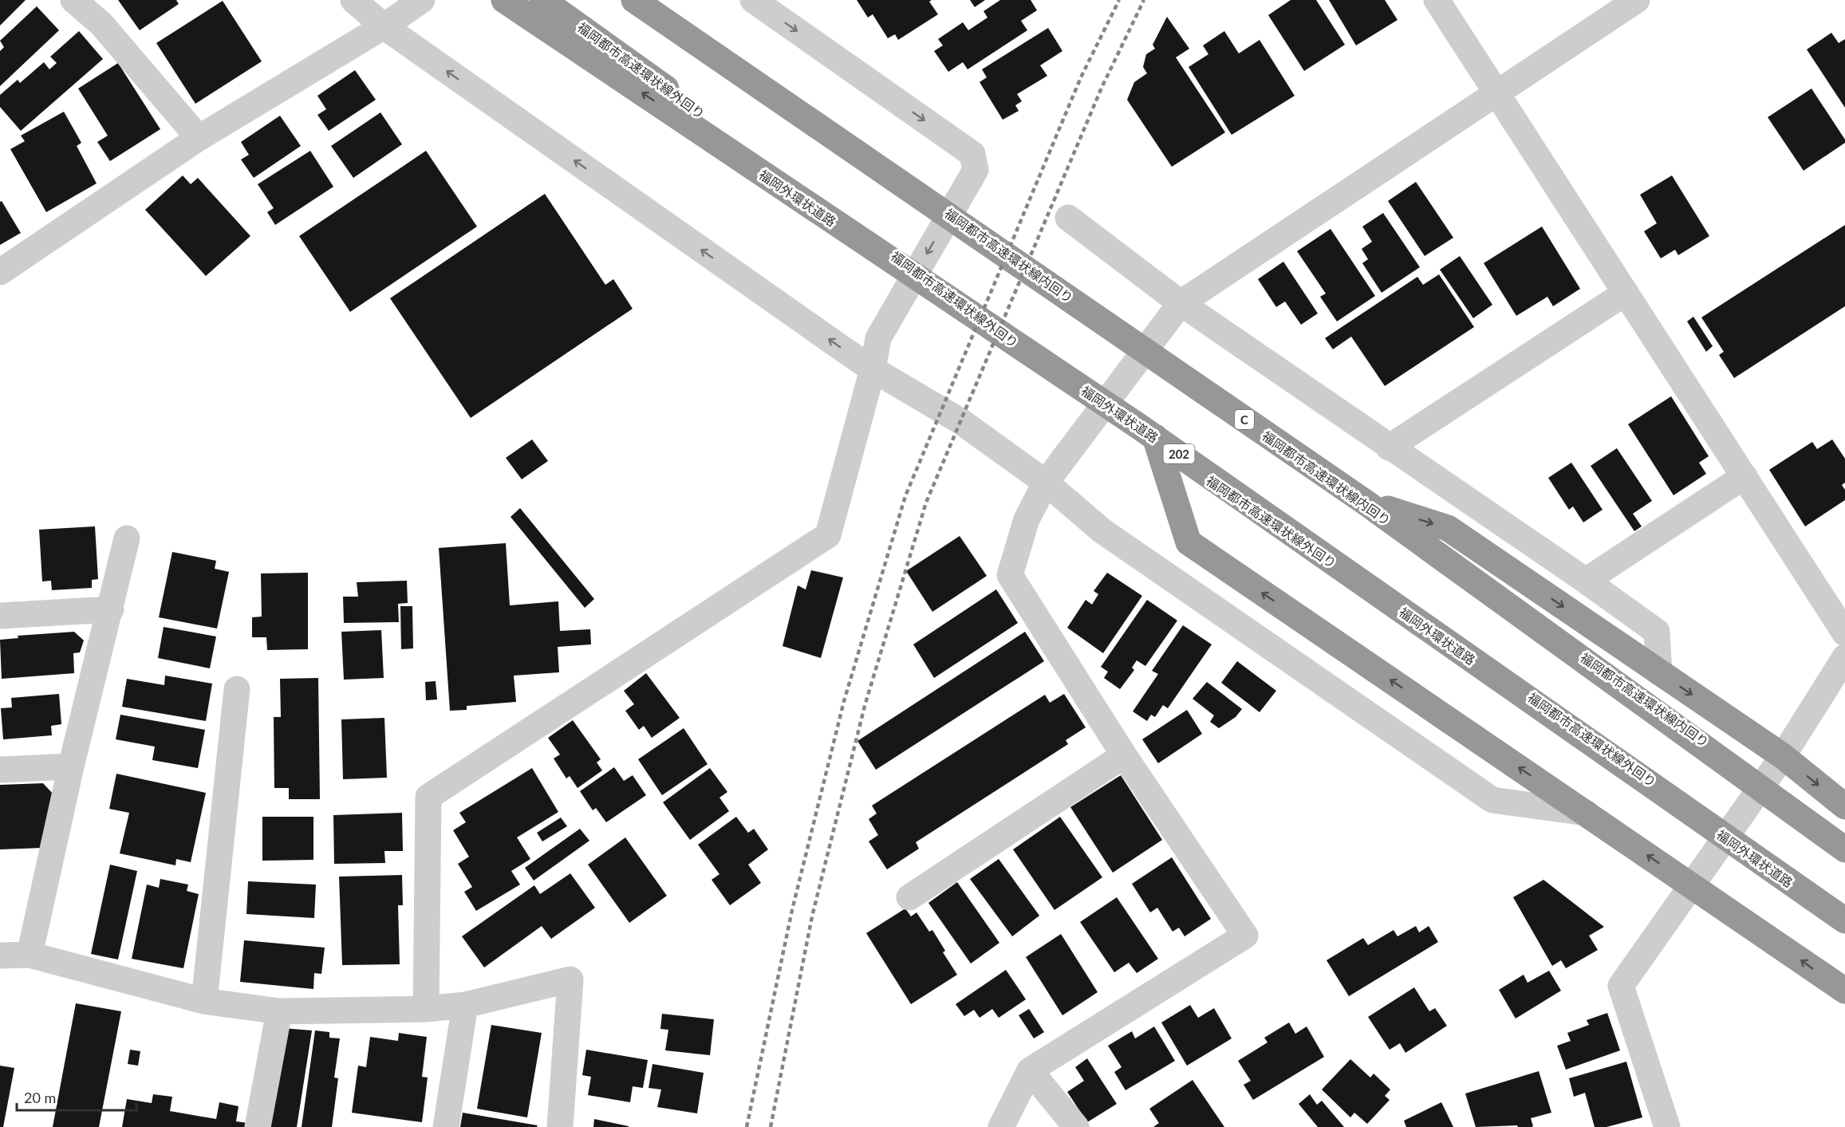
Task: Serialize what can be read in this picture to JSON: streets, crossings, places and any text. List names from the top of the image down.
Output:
{
  "streets": {
    "highway": [
      "福岡都市高速環状線外回り",
      "福岡外環状道路",
      "福岡都市高速環状線内回り",
      "C",
      "202"
    ]
  },
  "scale_bar": "20 m"
}
